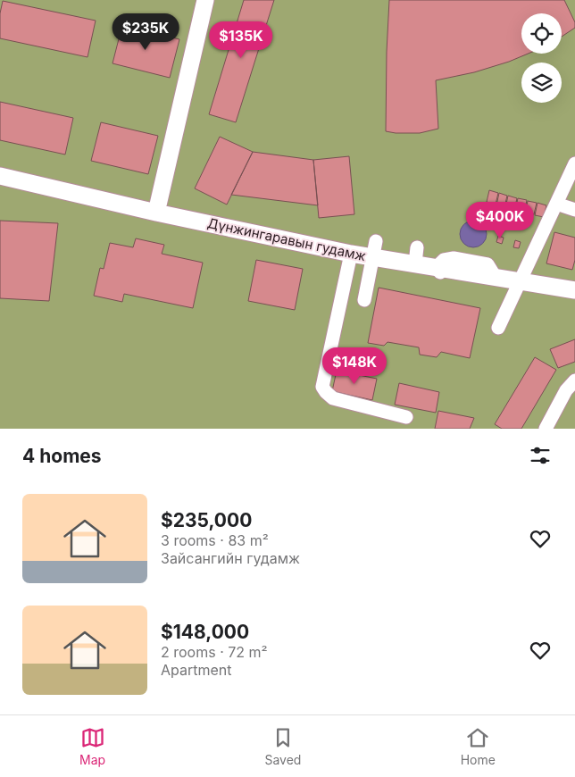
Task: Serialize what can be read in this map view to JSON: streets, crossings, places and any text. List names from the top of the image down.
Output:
{
  "streets": {
    "main road": ["Дүнжингаравын гудамж"]
  },
  "page": {
    "price": [
      "$235K",
      "$135K",
      "$400K",
      "$148K"
    ],
    "heading": "4 homes",
    "list": [
      {
        "name": "$235,000",
        "note": "3 rooms · 83 m² · Зайсангийн гудамж"
      },
      {
        "name": "$148,000",
        "note": "2 rooms · 72 m² · Apartment"
      }
    ],
    "tabs": ["Map", "Saved", "Home"]
  }
}
